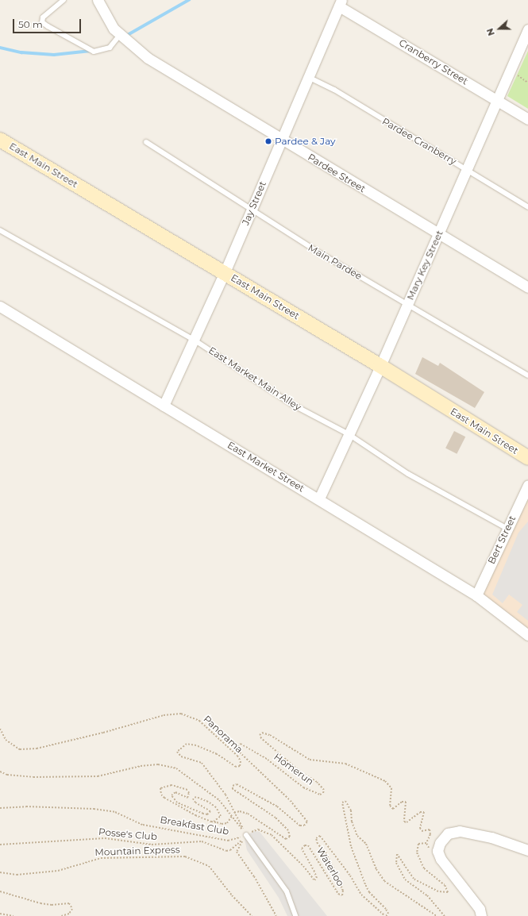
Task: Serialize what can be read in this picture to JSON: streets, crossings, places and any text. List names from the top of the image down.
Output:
{
  "streets": {
    "main road": ["East Main Street"],
    "street": [
      "Cranberry Street",
      "Pardee Street",
      "Jay Street",
      "Mary Key Street",
      "East Market Street",
      "Bert Street"
    ],
    "lane": ["Pardee Cranberry", "Main Pardee", "East Market Main Alley"],
    "path": [
      "Panorama",
      "Homerun",
      "Breakfast Club",
      "Posse's Club",
      "Mountain Express",
      "Waterloo"
    ]
  },
  "crossings": [
    ["Cranberry Street", "Jay Street"],
    ["Cranberry Street", "Mary Key Street"],
    ["Pardee Cranberry", "Jay Street"],
    ["Pardee Cranberry", "Mary Key Street"],
    ["East Main Street", "Jay Street"],
    ["East Main Street", "Mary Key Street"],
    ["Pardee Street", "Jay Street"],
    ["Pardee Street", "Mary Key Street"],
    ["Jay Street", "Main Pardee"],
    ["Jay Street", "East Market Main Alley"],
    ["Jay Street", "East Market Street"],
    ["Main Pardee", "Mary Key Street"],
    ["Mary Key Street", "East Market Main Alley"],
    ["Mary Key Street", "East Market Street"],
    ["East Market Main Alley", "Bert Street"],
    ["East Market Street", "Bert Street"],
    ["Panorama", "Homerun"],
    ["Panorama", "Breakfast Club"],
    ["Panorama", "Posse's Club"],
    ["Panorama", "Waterloo"],
    ["Breakfast Club", "Posse's Club"],
    ["Breakfast Club", "Waterloo"],
    ["Posse's Club", "Waterloo"]
  ],
  "places": ["Pardee & Jay"],
  "scale_bar": "50 m",
  "north": "left"
}
